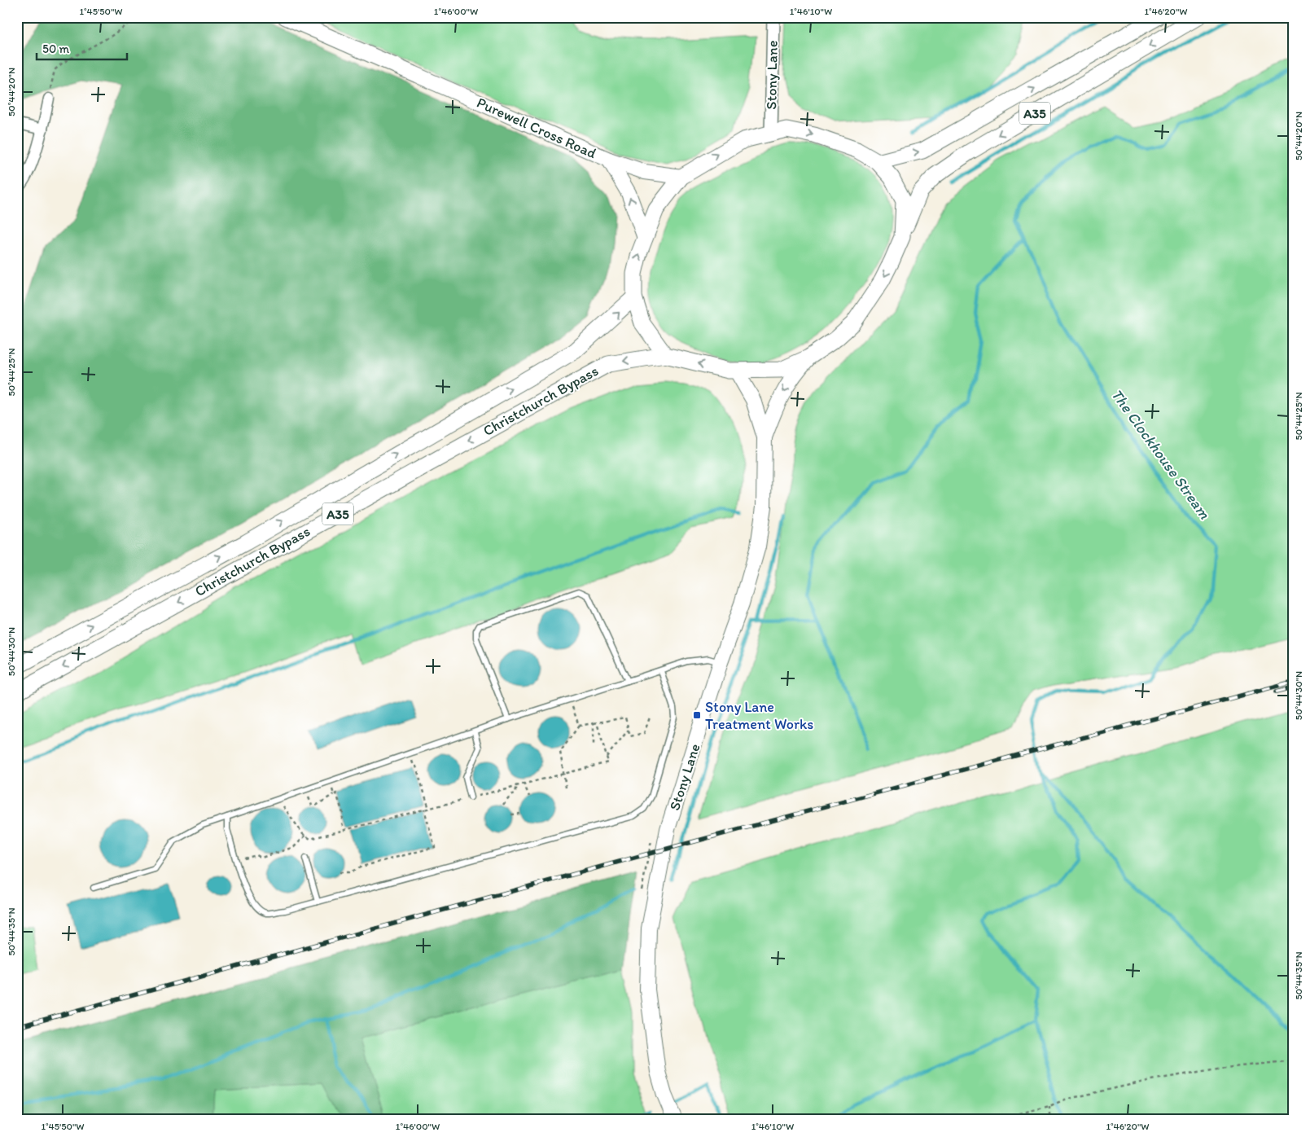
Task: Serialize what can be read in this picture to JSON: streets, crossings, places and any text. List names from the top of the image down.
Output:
{
  "streets": {
    "main road": [
      "Stony Lane",
      "A35",
      "Purewell Cross Road",
      "Christchurch Bypass"
    ]
  },
  "water": ["The Clockhouse Stream"],
  "places": {
    "transit": ["Stony Lane Treatment Works"]
  },
  "scale_bar": "50 m",
  "coordinates": [
    "1°45'50\"W",
    "1°46'00\"W",
    "1°46'10\"W",
    "1°46'20\"W",
    "50°44'20\"N",
    "50°44'25\"N",
    "50°44'30\"N",
    "50°44'35\"N"
  ]
}
